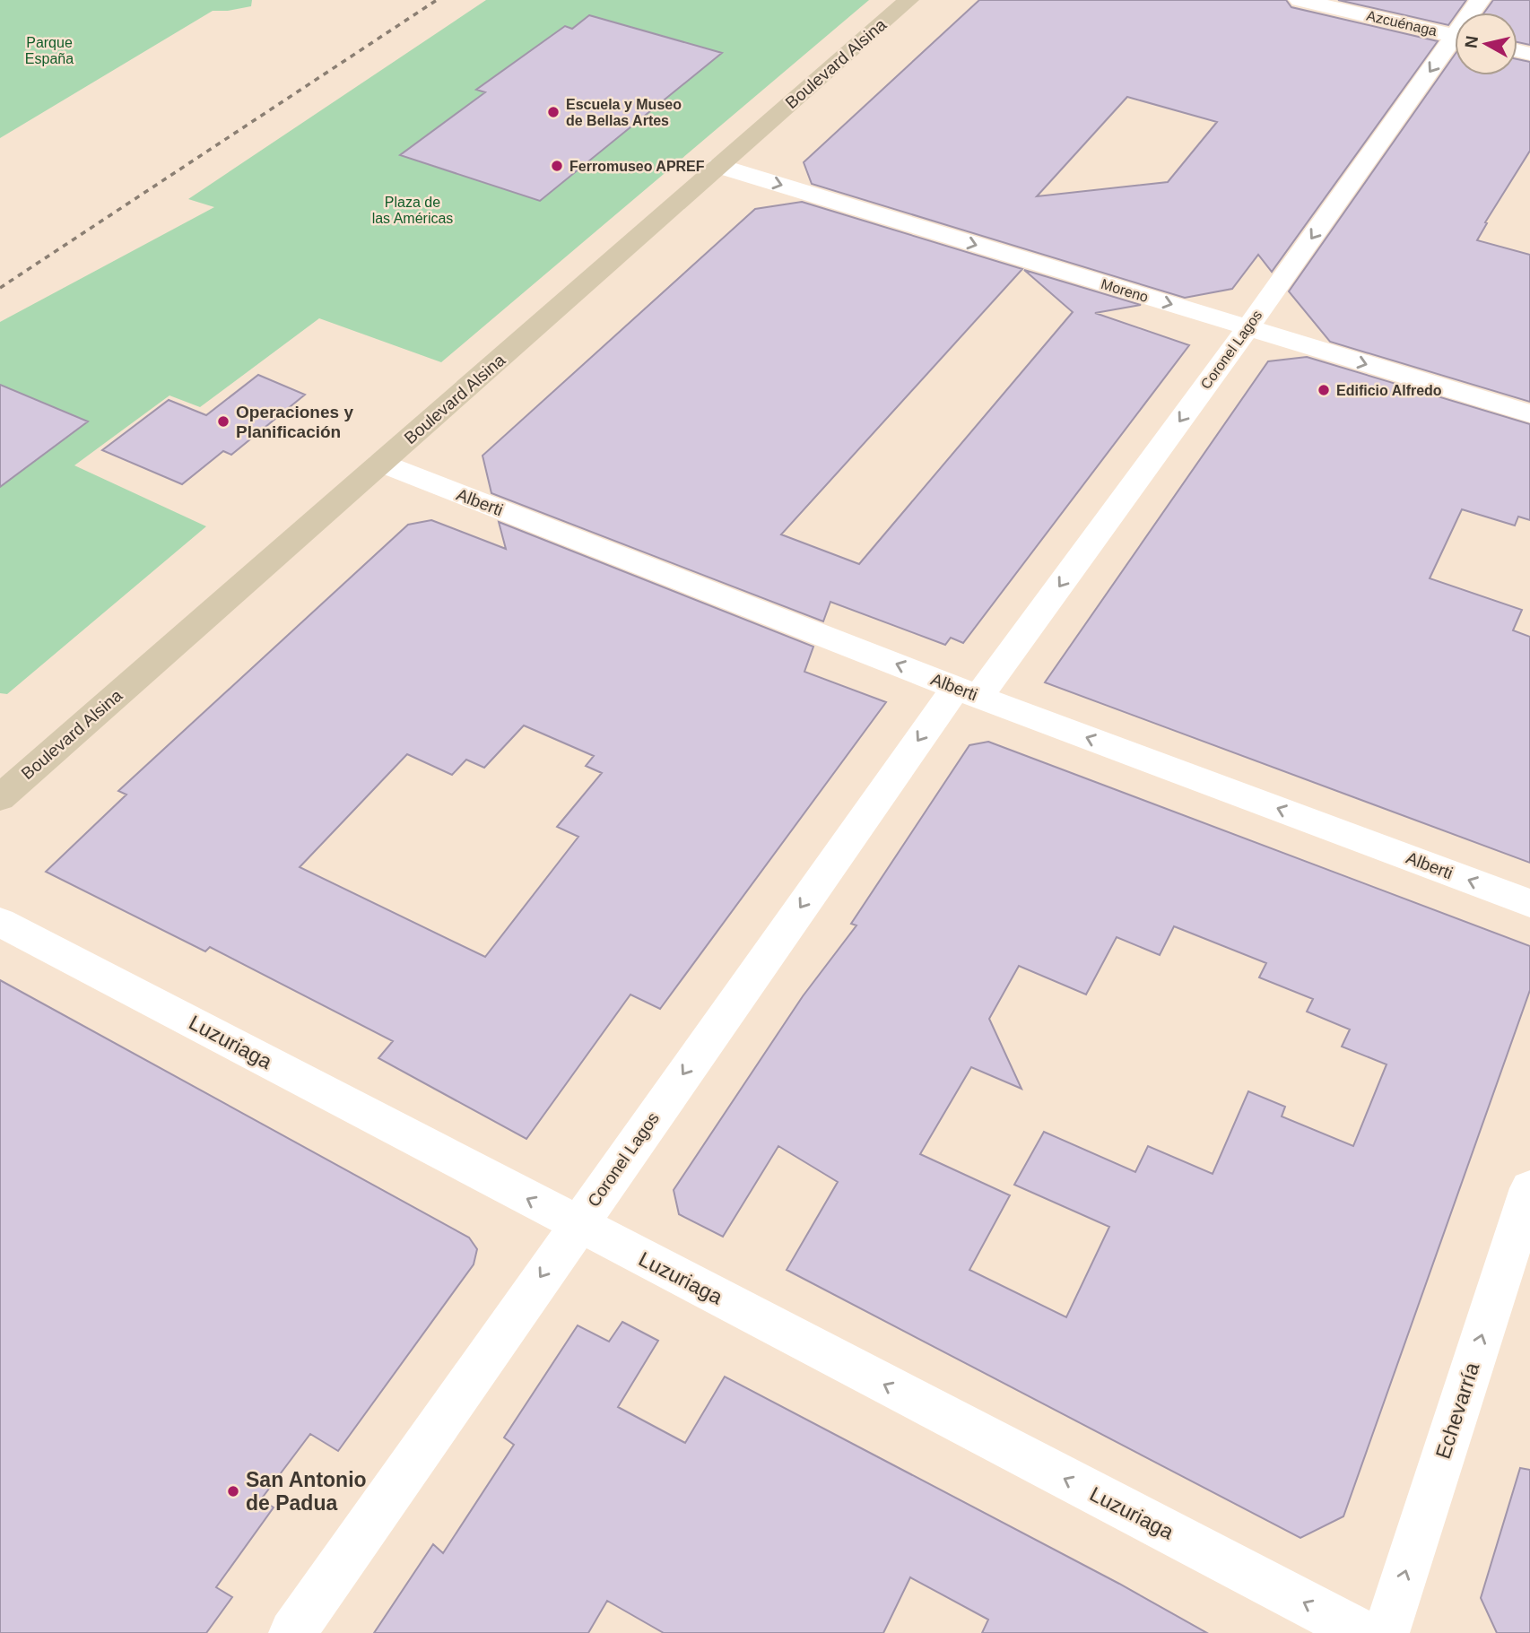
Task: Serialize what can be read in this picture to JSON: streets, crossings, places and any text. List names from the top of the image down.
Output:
{
  "streets": {
    "main road": ["Boulevard Alsina"],
    "street": [
      "Azcuénaga",
      "Moreno",
      "Coronel Lagos",
      "Alberti",
      "Luzuriaga",
      "Echevarría"
    ]
  },
  "crossings": [
    ["Boulevard Alsina", "Moreno"],
    ["Boulevard Alsina", "Alberti"],
    ["Moreno", "Coronel Lagos"],
    ["Coronel Lagos", "Alberti"],
    ["Coronel Lagos", "Luzuriaga"]
  ],
  "one_way": [
    "Moreno",
    "Coronel Lagos",
    "Alberti",
    "Luzuriaga",
    "Echevarría"
  ],
  "parks": ["Parque España", "Plaza de las Américas"],
  "places": [
    "Escuela y Museo de Bellas Artes",
    "Ferromuseo APREF",
    "Edificio Alfredo",
    "Operaciones y Planificación",
    "San Antonio de Padua"
  ],
  "north": "left"
}
